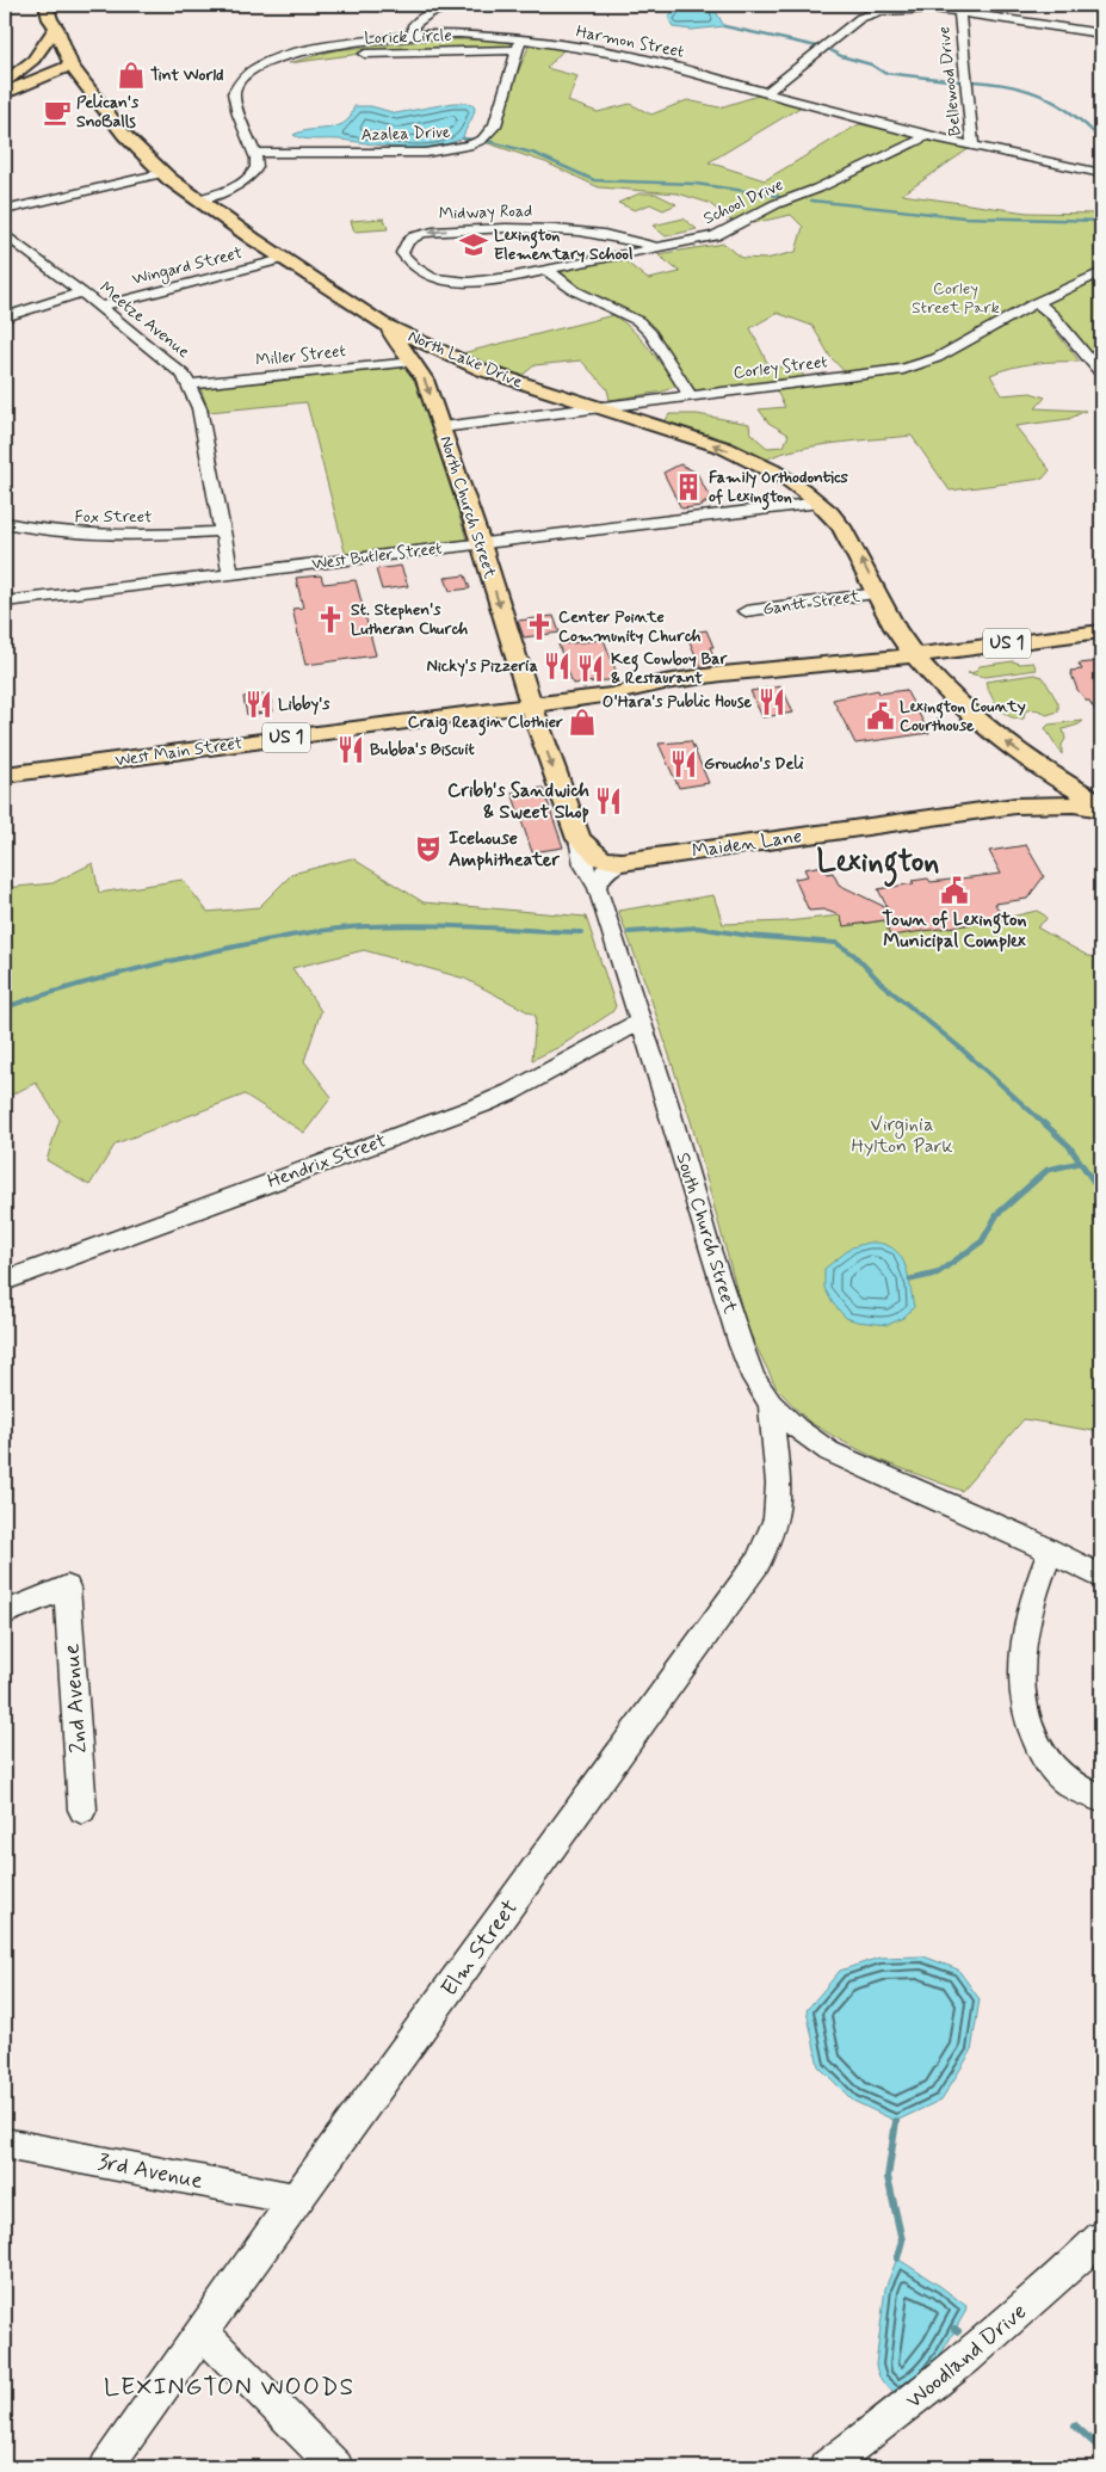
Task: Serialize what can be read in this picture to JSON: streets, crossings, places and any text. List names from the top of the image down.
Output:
{
  "streets": {
    "main road": [
      "North Lake Drive",
      "North Church Street",
      "US 1",
      "West Main Street",
      "Maiden Lane",
      "South Church Street"
    ],
    "street": [
      "Lorick Circle",
      "Harmon Street",
      "Bellewood Drive",
      "Azalea Drive",
      "School Drive",
      "Midway Road",
      "Wingard Street",
      "Meetze Avenue",
      "Miller Street",
      "Corley Street",
      "Fox Street",
      "West Butler Street",
      "Gantt Street",
      "Hendrix Street",
      "2nd Avenue",
      "Elm Street",
      "3rd Avenue",
      "Woodland Drive"
    ]
  },
  "crossings": [
    ["Lorick Circle", "Harmon Street"],
    ["Lorick Circle", "Azalea Drive"],
    ["Harmon Street", "Bellewood Drive"],
    ["Harmon Street", "Azalea Drive"],
    ["Harmon Street", "School Drive"],
    ["School Drive", "Midway Road"],
    ["Wingard Street", "Meetze Avenue"],
    ["Wingard Street", "North Lake Drive"],
    ["Meetze Avenue", "Miller Street"],
    ["Meetze Avenue", "Fox Street"],
    ["Meetze Avenue", "West Butler Street"],
    ["Miller Street", "North Church Street"],
    ["North Lake Drive", "Corley Street"],
    ["North Lake Drive", "North Church Street"],
    ["North Lake Drive", "West Butler Street"],
    ["North Lake Drive", "Gantt Street"],
    ["North Lake Drive", "US 1"],
    ["North Lake Drive", "Maiden Lane"],
    ["Corley Street", "North Church Street"],
    ["North Church Street", "West Butler Street"],
    ["North Church Street", "US 1"],
    ["North Church Street", "West Main Street"],
    ["North Church Street", "South Church Street"],
    ["US 1", "West Main Street"],
    ["US 1", "South Church Street"],
    ["West Main Street", "South Church Street"],
    ["Hendrix Street", "South Church Street"],
    ["South Church Street", "Elm Street"],
    ["Elm Street", "3rd Avenue"]
  ],
  "one_way": ["North Lake Drive", "North Church Street"],
  "districts": ["Lexington", "LEXINGTON WOODS"],
  "parks": ["Corley Street Park", "Virginia Hylton Park"],
  "places": {
    "shop": ["Tint World", "Craig Reagin Clothier"],
    "cafe": ["Pelican's SnoBalls"],
    "school or university": ["Lexington Elementary School"],
    "building": ["Family Orthodontics of Lexington"],
    "church": ["St. Stephen's Lutheran Church", "Center Pointe Community Church"],
    "restaurant": [
      "Nicky's Pizzeria",
      "Keg Cowboy Bar & Restaurant",
      "O'Hara's Public House",
      "Libby's",
      "Bubba's Biscuit",
      "Groucho's Deli",
      "Cribb's Sandwich & Sweet Shop"
    ],
    "public building": ["Lexington County Courthouse", "Town of Lexington Municipal Complex"],
    "theatre": ["Icehouse Amphitheater"]
  }
}
